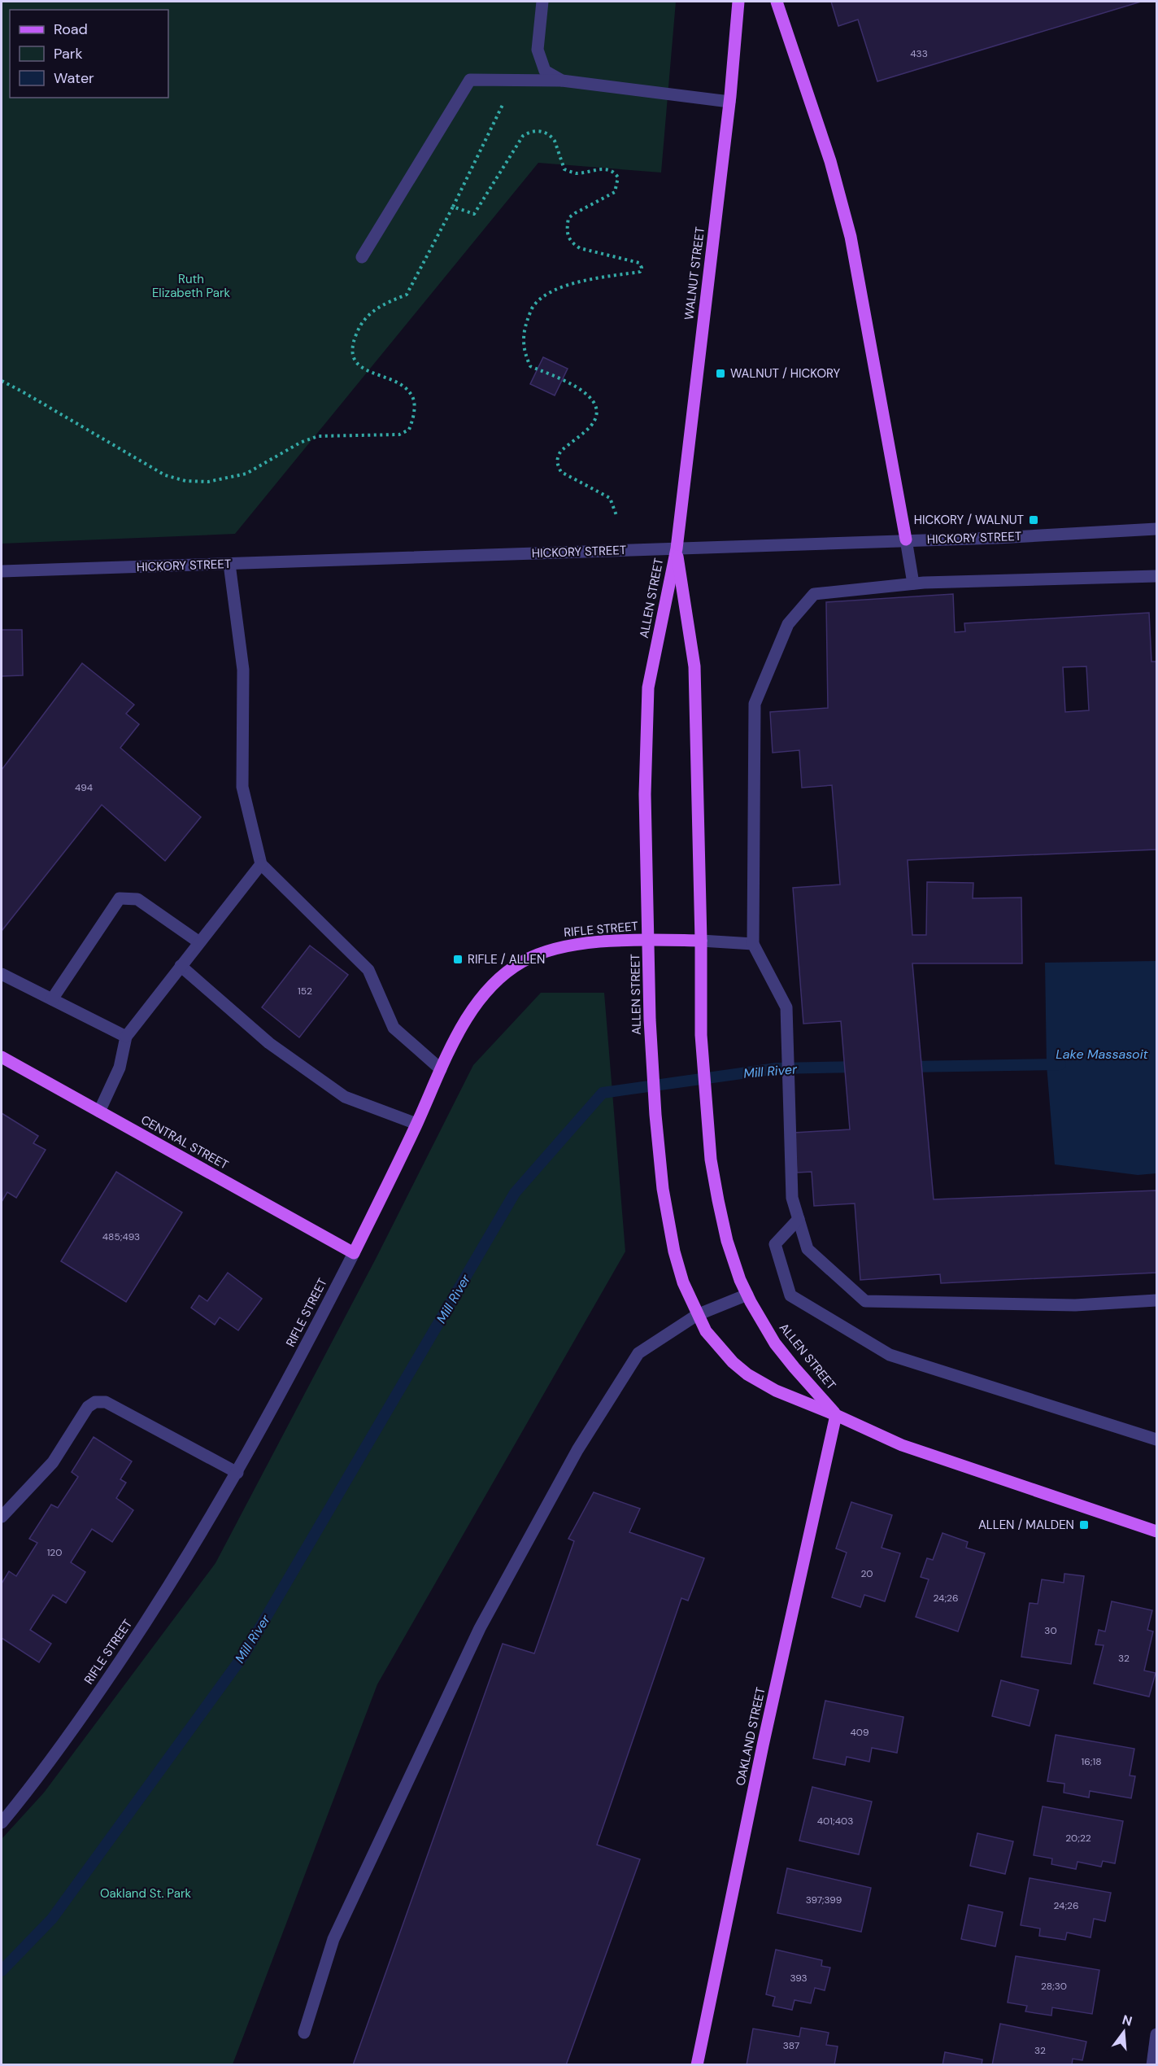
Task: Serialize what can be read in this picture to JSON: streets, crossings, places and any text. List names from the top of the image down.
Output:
{
  "streets": {
    "main road": [
      "WALNUT STREET",
      "ALLEN STREET",
      "RIFLE STREET",
      "CENTRAL STREET",
      "OAKLAND STREET"
    ],
    "street": ["HICKORY STREET"]
  },
  "crossings": [
    ["WALNUT STREET", "HICKORY STREET"],
    ["WALNUT STREET", "ALLEN STREET"],
    ["HICKORY STREET", "ALLEN STREET"],
    ["ALLEN STREET", "RIFLE STREET"],
    ["ALLEN STREET", "OAKLAND STREET"],
    ["RIFLE STREET", "CENTRAL STREET"]
  ],
  "water": ["Lake Massasoit", "Mill River"],
  "parks": ["Ruth Elizabeth Park", "Oakland St. Park"],
  "places": {
    "transit": [
      "WALNUT / HICKORY",
      "HICKORY / WALNUT",
      "RIFLE / ALLEN",
      "ALLEN / MALDEN"
    ]
  },
  "house_numbers": [
    "433",
    "494",
    "152",
    "485;493",
    "120",
    "20",
    "24;26",
    "30",
    "32",
    "409",
    "16;18",
    "401;403",
    "20;22",
    "397;399",
    "24;26",
    "393",
    "28;30",
    "387",
    "32"
  ],
  "legend": ["Road", "Park", "Water"],
  "north": "top"
}
